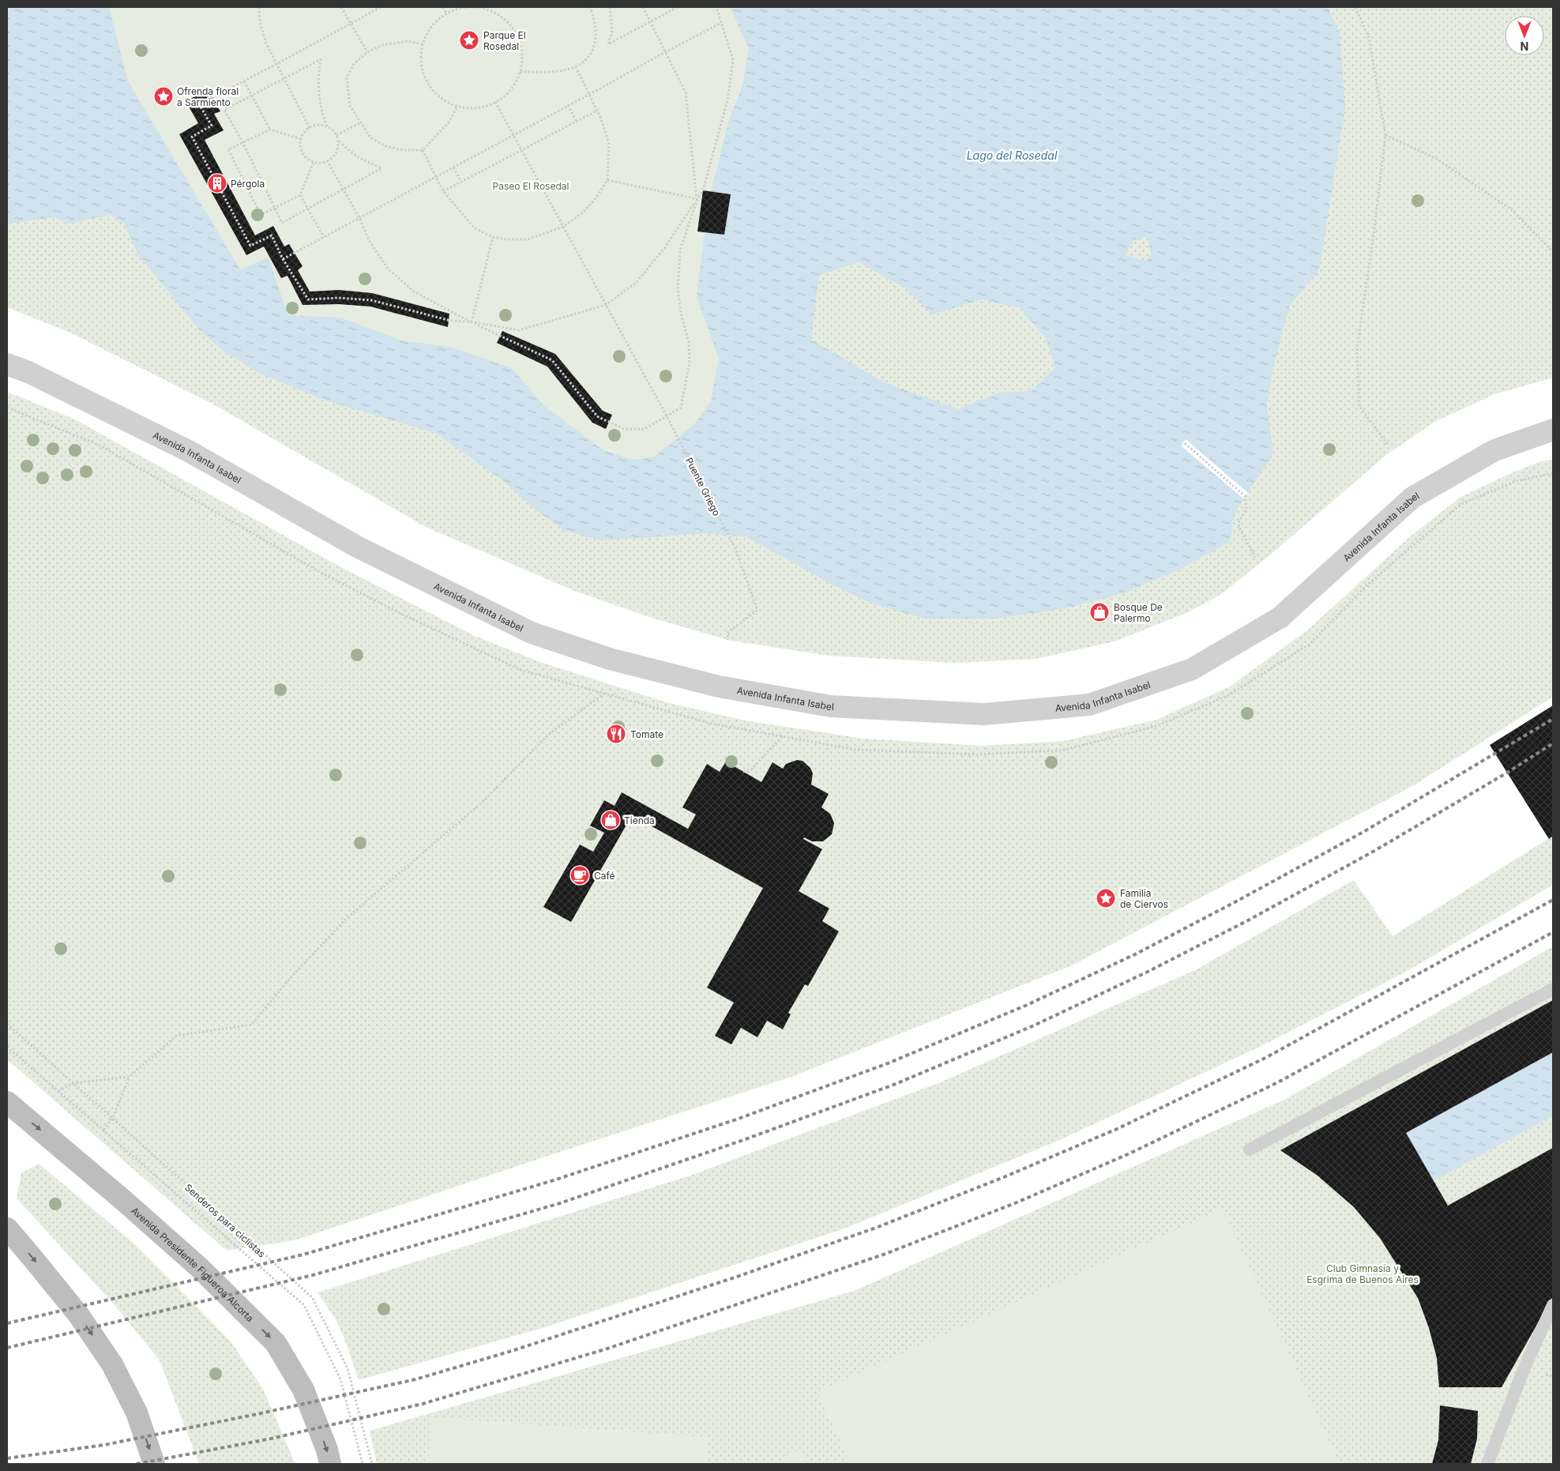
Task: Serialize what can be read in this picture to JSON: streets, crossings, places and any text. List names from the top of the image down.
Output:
{
  "streets": {
    "main road": ["Avenida Presidente Figueroa Alcorta"],
    "street": ["Avenida Infanta Isabel"],
    "path": ["Puente Griego", "Senderos para ciclistas"]
  },
  "water": ["Lago del Rosedal"],
  "parks": ["Paseo El Rosedal", "Club Gimnasia y Esgrima de Buenos Aires"],
  "places": {
    "place": ["Parque El Rosedal", "Ofrenda floral a Sarmiento", "Familia de Ciervos"],
    "building": ["Pérgola"],
    "shop": ["Bosque De Palermo", "Tienda"],
    "restaurant": ["Tomate"],
    "cafe": ["Café"]
  },
  "north": "bottom"
}
